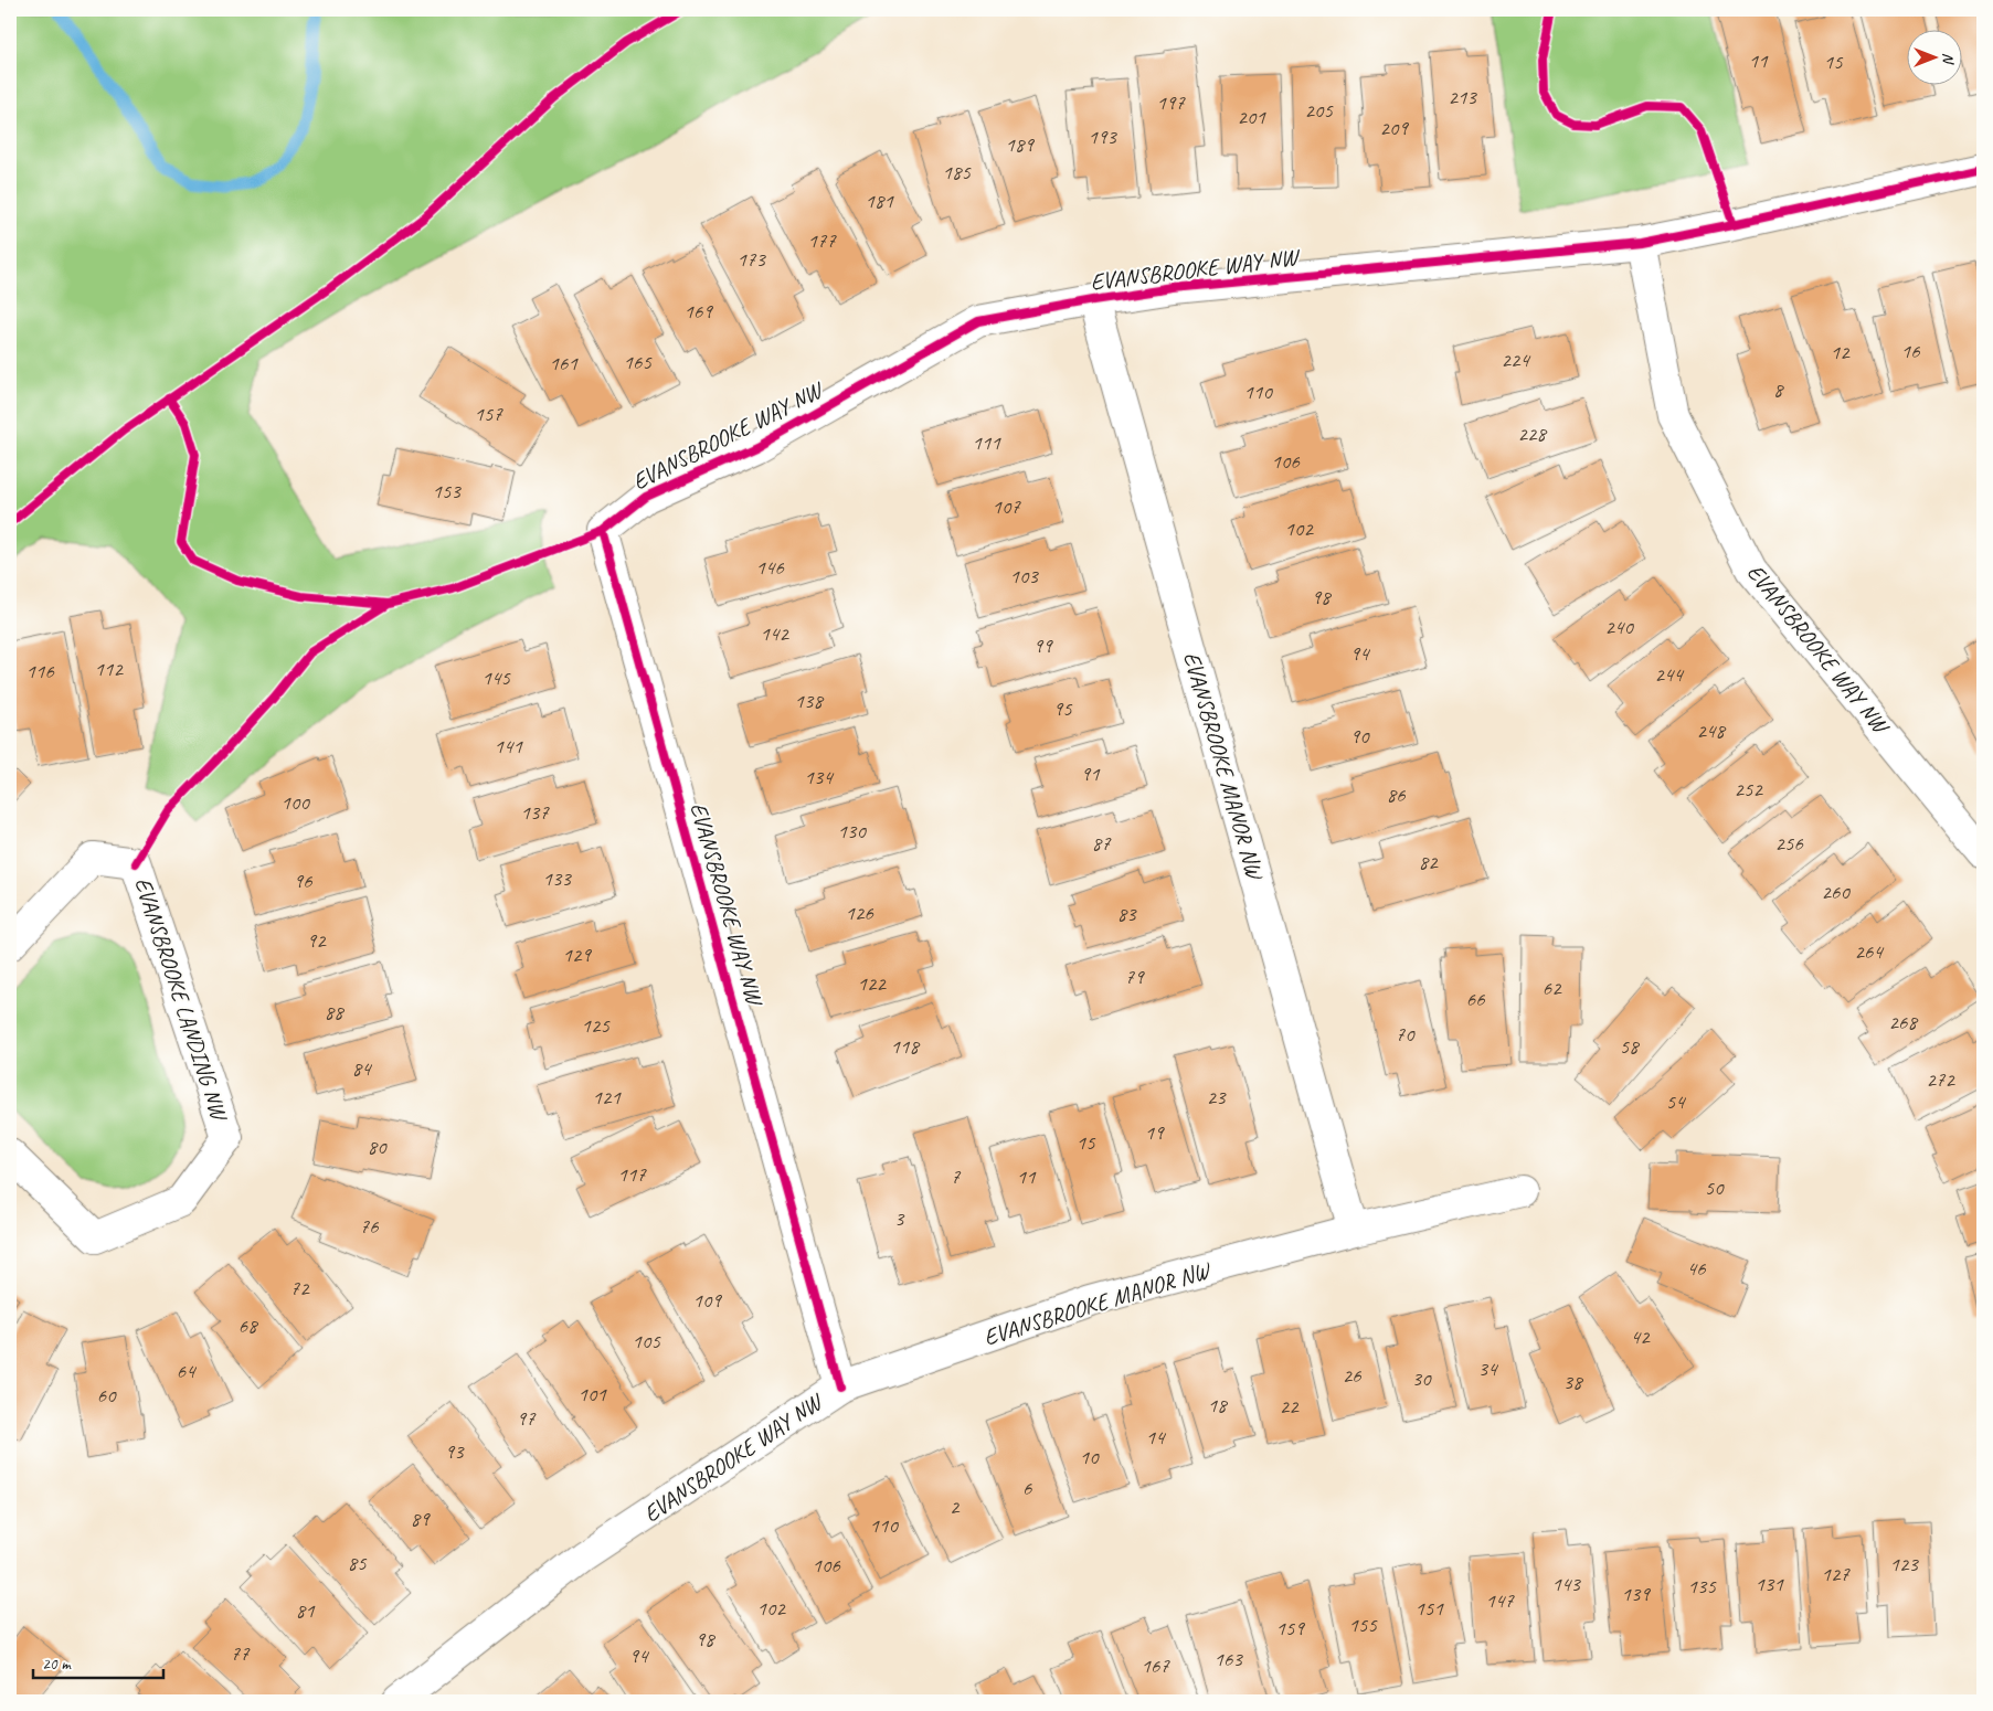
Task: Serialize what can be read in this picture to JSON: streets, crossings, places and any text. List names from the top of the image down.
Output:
{
  "streets": {
    "street": ["EVANSBROOKE WAY NW", "EVANSBROOKE MANOR NW", "EVANSBROOKE LANDING NW"]
  },
  "crossings": [
    ["EVANSBROOKE WAY NW", "EVANSBROOKE MANOR NW"]
  ],
  "house_numbers": [
    "11",
    "15",
    "213",
    "197",
    "205",
    "201",
    "209",
    "193",
    "189",
    "185",
    "181",
    "177",
    "173",
    "169",
    "16",
    "12",
    "224",
    "165",
    "161",
    "8",
    "110",
    "157",
    "228",
    "111",
    "106",
    "153",
    "107",
    "102",
    "146",
    "103",
    "98",
    "240",
    "142",
    "99",
    "94",
    "112",
    "116",
    "244",
    "145",
    "138",
    "95",
    "248",
    "90",
    "141",
    "91",
    "134",
    "252",
    "86",
    "100",
    "137",
    "130",
    "87",
    "256",
    "82",
    "133",
    "96",
    "260",
    "126",
    "83",
    "92",
    "264",
    "129",
    "79",
    "122",
    "62",
    "66",
    "88",
    "268",
    "125",
    "70",
    "118",
    "58",
    "84",
    "272",
    "121",
    "23",
    "54",
    "19",
    "15",
    "80",
    "117",
    "7",
    "11",
    "50",
    "3",
    "76",
    "46",
    "72",
    "109",
    "68",
    "42",
    "105",
    "34",
    "64",
    "26",
    "30",
    "38",
    "101",
    "60",
    "18",
    "22",
    "97",
    "14",
    "93",
    "10",
    "6",
    "2",
    "89",
    "110",
    "85",
    "123",
    "106",
    "127",
    "143",
    "131",
    "135",
    "139",
    "147",
    "102",
    "151",
    "81",
    "155",
    "159",
    "98",
    "77",
    "94",
    "163",
    "167"
  ],
  "scale_bar": "20 m",
  "north": "right"
}
